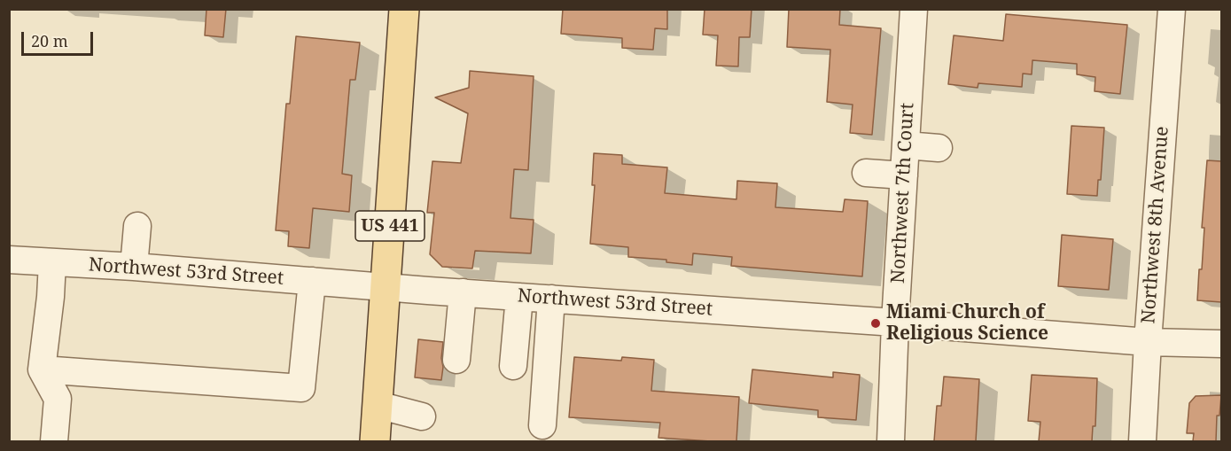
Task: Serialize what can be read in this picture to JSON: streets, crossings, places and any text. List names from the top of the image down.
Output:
{
  "streets": {
    "main road": ["US 441"],
    "street": ["Northwest 7th Court", "Northwest 8th Avenue", "Northwest 53rd Street"]
  },
  "crossings": [
    ["Northwest 7th Court", "Northwest 53rd Street"],
    ["Northwest 8th Avenue", "Northwest 53rd Street"],
    ["US 441", "Northwest 53rd Street"]
  ],
  "places": ["Miami Church of Religious Science"],
  "scale_bar": "20 m"
}
